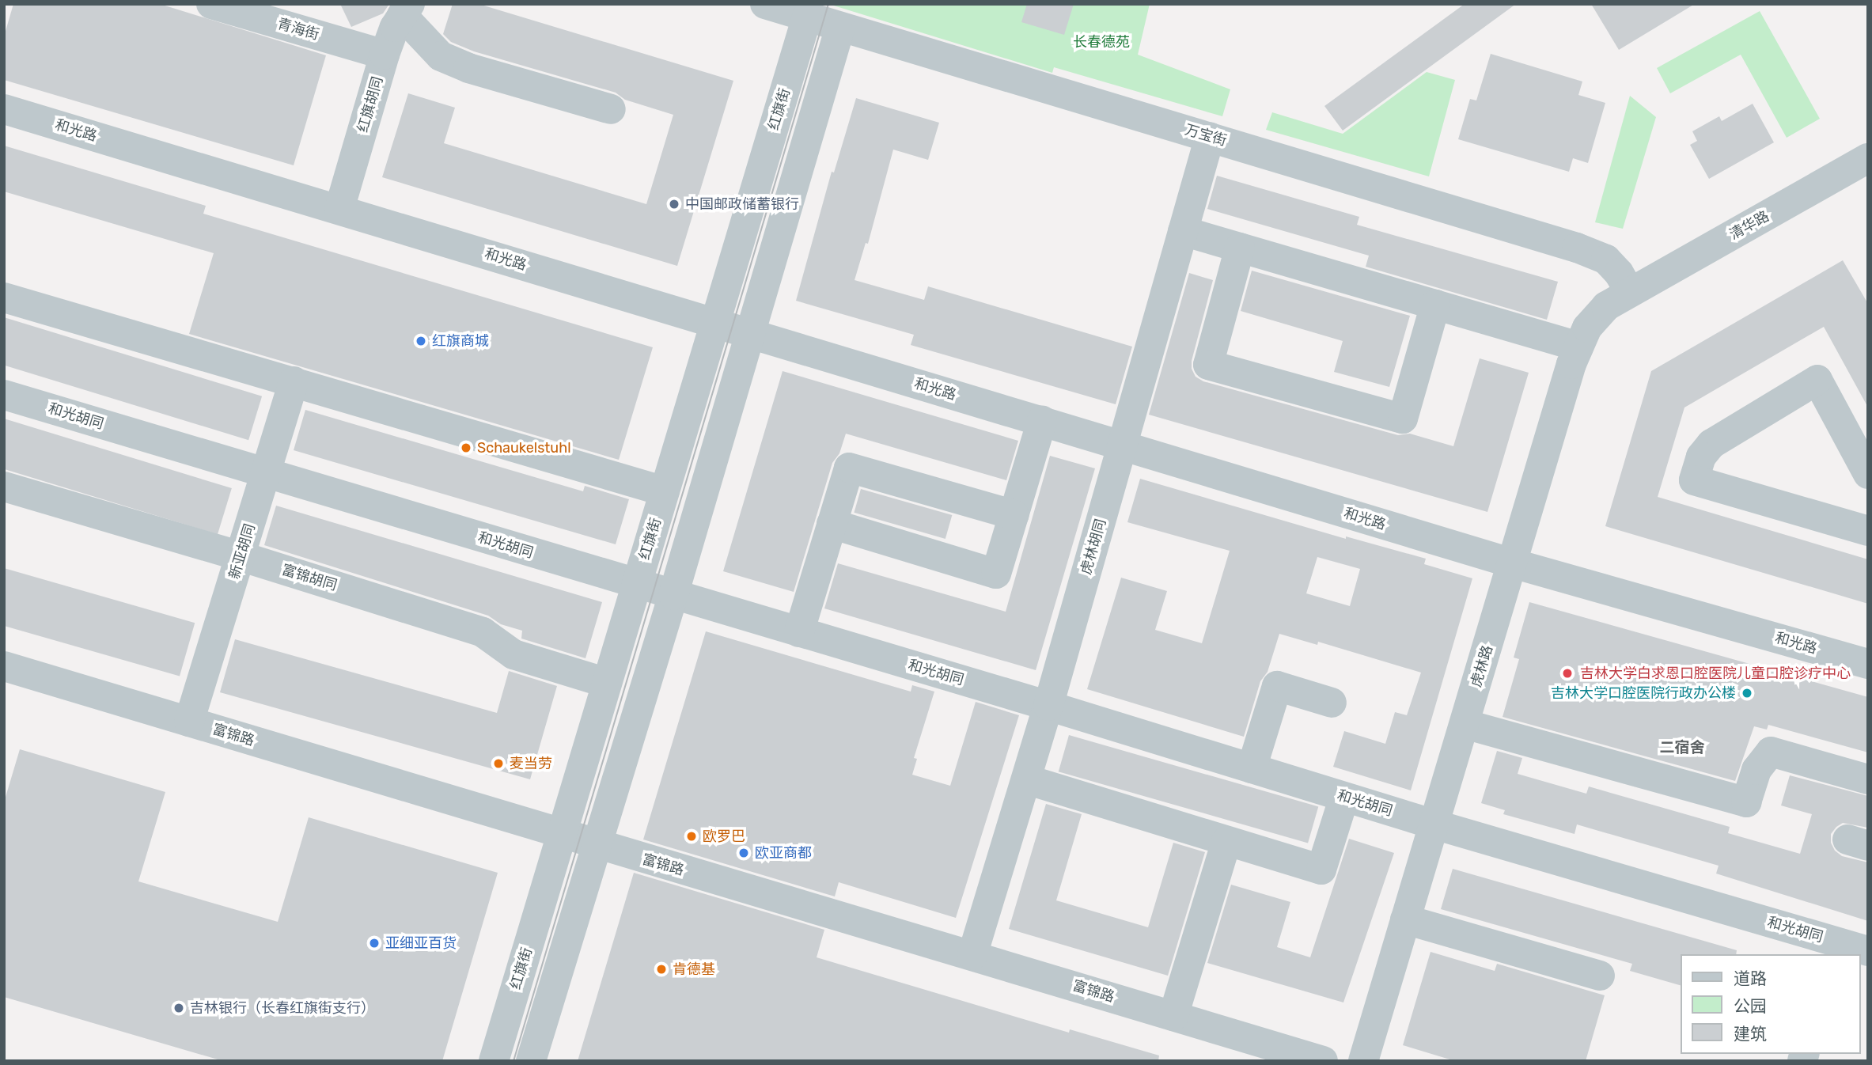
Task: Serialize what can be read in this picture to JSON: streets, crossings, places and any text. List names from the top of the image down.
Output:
{
  "streets": {
    "street": [
      "青海街",
      "红旗胡同",
      "红旗街",
      "和光路",
      "万宝街",
      "清华路",
      "和光胡同",
      "虎林胡同",
      "新亚胡同",
      "富锦胡同",
      "虎林路",
      "富锦路"
    ]
  },
  "crossings": [
    ["青海街", "红旗胡同"],
    ["红旗胡同", "和光路"],
    ["红旗街", "和光路"],
    ["红旗街", "万宝街"],
    ["红旗街", "和光胡同"],
    ["红旗街", "富锦胡同"],
    ["红旗街", "富锦路"],
    ["和光路", "虎林胡同"],
    ["和光路", "虎林路"],
    ["万宝街", "清华路"],
    ["万宝街", "虎林胡同"],
    ["万宝街", "虎林路"],
    ["清华路", "虎林路"],
    ["和光胡同", "虎林胡同"],
    ["和光胡同", "新亚胡同"],
    ["和光胡同", "虎林路"],
    ["虎林胡同", "富锦路"],
    ["新亚胡同", "富锦胡同"],
    ["新亚胡同", "富锦路"]
  ],
  "districts": ["二宿舍"],
  "parks": ["长春德苑"],
  "places": [
    "中国邮政储蓄银行",
    "红旗商城",
    "Schaukelstuhl",
    "吉林大学白求恩口腔医院儿童口腔诊疗中心",
    "吉林大学口腔医院行政办公楼",
    "麦当劳",
    "欧罗巴",
    "欧亚商都",
    "亚细亚百货",
    "肯德基",
    "吉林银行（长春红旗街支行）"
  ],
  "legend": ["道路", "公园", "建筑"]
}
